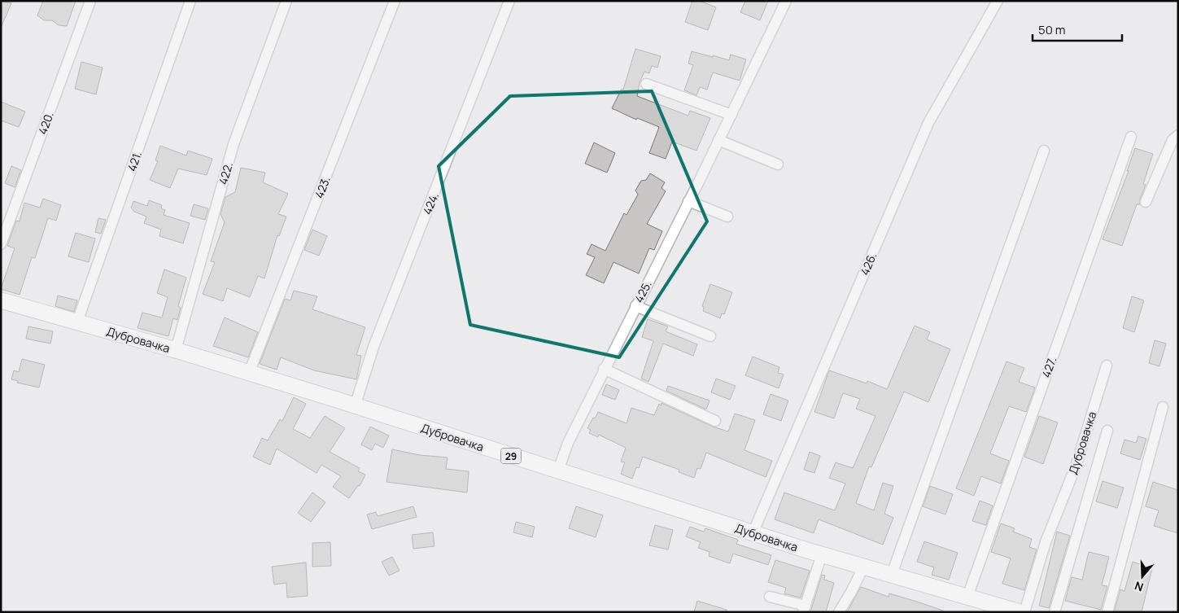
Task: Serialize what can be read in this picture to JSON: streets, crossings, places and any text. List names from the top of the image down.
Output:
{
  "streets": {
    "main road": ["Дубровачка", "29"],
    "street": [
      "420.",
      "421.",
      "422.",
      "423.",
      "424.",
      "426.",
      "425.",
      "427."
    ]
  },
  "crossings": [
    ["421.", "Дубровачка"],
    ["422.", "Дубровачка"],
    ["423.", "Дубровачка"],
    ["424.", "Дубровачка"],
    ["426.", "Дубровачка"],
    ["425.", "Дубровачка"],
    ["Дубровачка", "427."]
  ],
  "scale_bar": "50 m",
  "north": "bottom"
}
